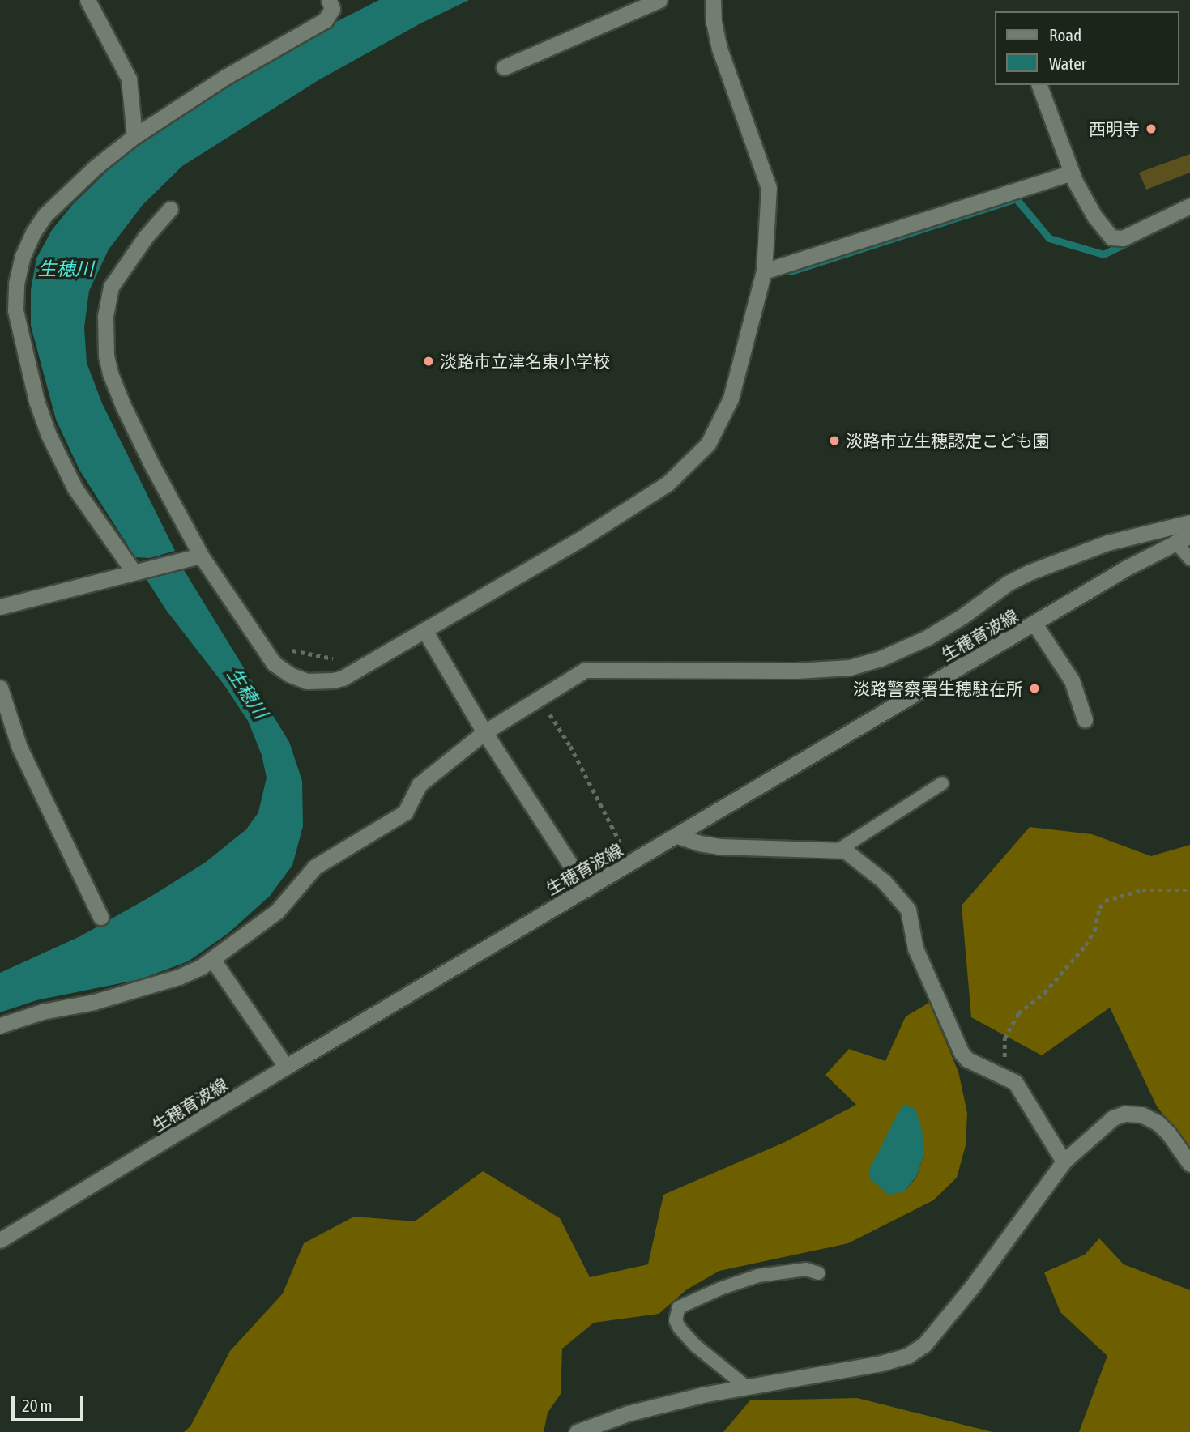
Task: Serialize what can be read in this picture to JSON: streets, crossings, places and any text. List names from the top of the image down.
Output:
{
  "streets": {
    "street": ["生穂育波線"]
  },
  "water": ["生穂川"],
  "places": [
    "西明寺",
    "淡路市立津名東小学校",
    "淡路市立生穂認定こども園",
    "淡路警察署生穂駐在所"
  ],
  "legend": ["Road", "Water"],
  "scale_bar": "20 m"
}
